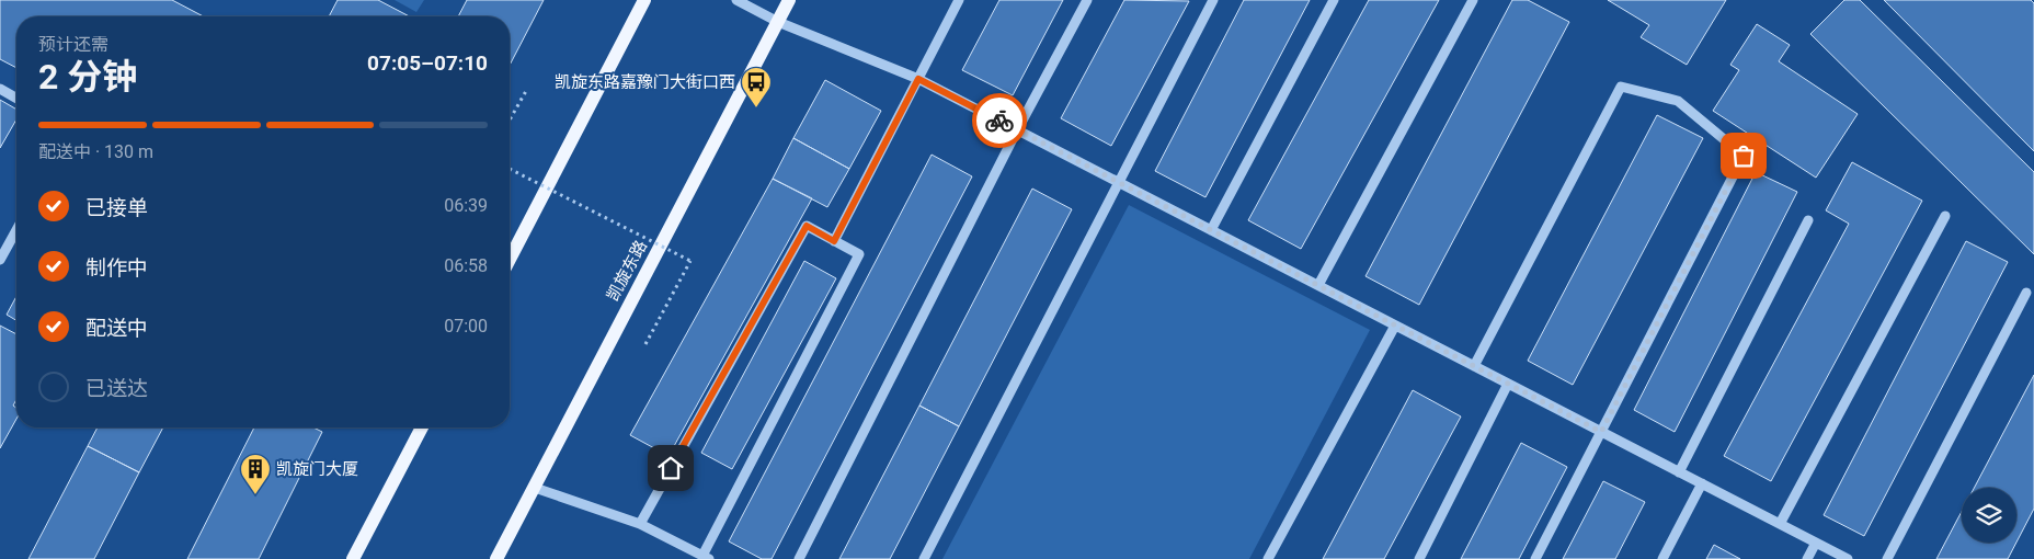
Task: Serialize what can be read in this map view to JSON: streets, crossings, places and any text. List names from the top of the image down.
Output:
{
  "streets": {
    "main road": ["凯旋东路"]
  },
  "places": {
    "bus stop": ["凯旋东路嘉豫门大街口西"],
    "building": ["凯旋门大厦"]
  },
  "page": {
    "heading": ["2 分钟", "预计还需", "07:05–07:10"],
    "bar": "配送中 · 130 m",
    "list": [
      ["已接单", "06:39"],
      ["制作中", "06:58"],
      ["配送中", "07:00"],
      "已送达"
    ]
  }
}
